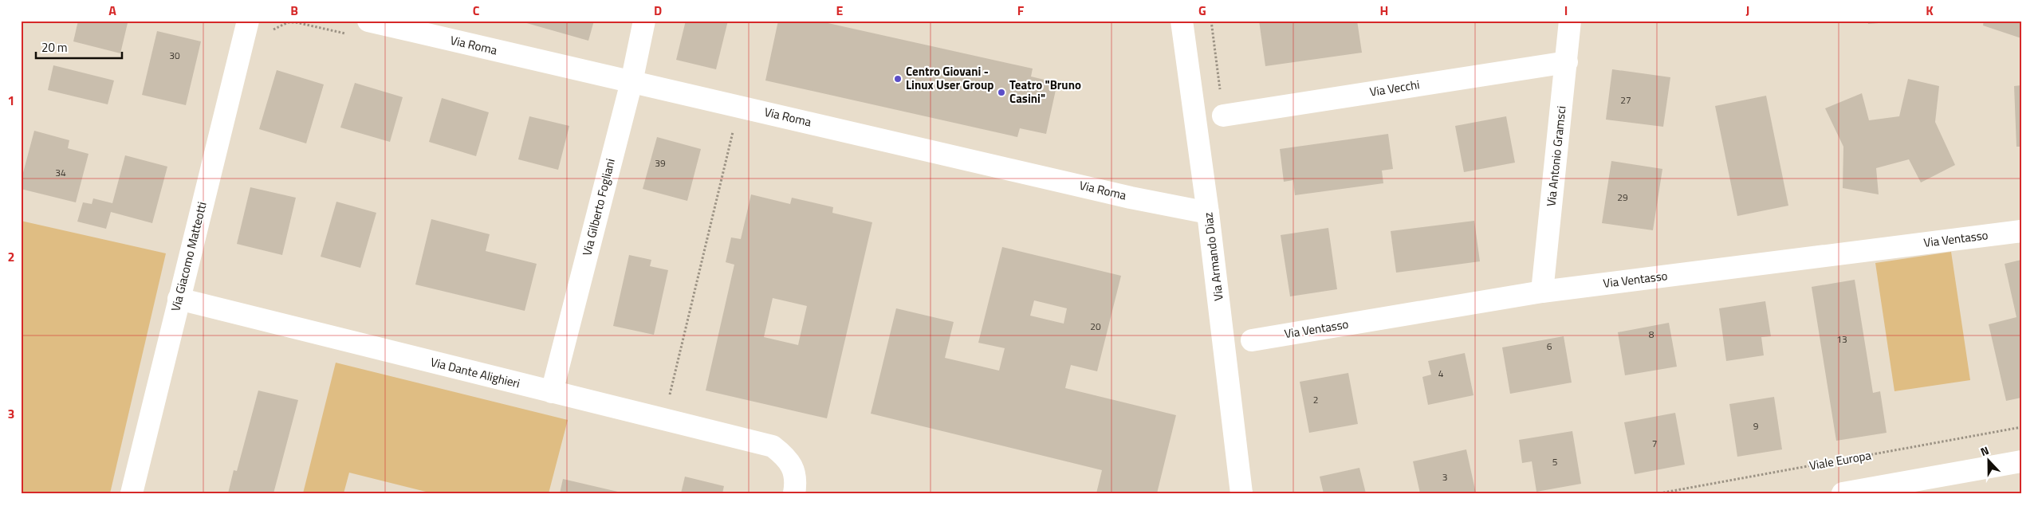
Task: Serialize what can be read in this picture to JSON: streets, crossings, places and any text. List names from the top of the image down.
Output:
{
  "streets": {
    "street": [
      "Via Roma",
      "Via Vecchi",
      "Via Antonio Gramsci",
      "Via Gilberto Fogliani",
      "Via Ventasso",
      "Via Giacomo Matteotti",
      "Via Armando Diaz",
      "Via Dante Alighieri"
    ],
    "path": ["Viale Europa"]
  },
  "crossings": [
    ["Via Roma", "Via Gilberto Fogliani"],
    ["Via Roma", "Via Armando Diaz"],
    ["Via Vecchi", "Via Antonio Gramsci"],
    ["Via Antonio Gramsci", "Via Ventasso"],
    ["Via Gilberto Fogliani", "Via Dante Alighieri"],
    ["Via Giacomo Matteotti", "Via Dante Alighieri"]
  ],
  "places": ["Centro Giovani - Linux User Group", "Teatro \"Bruno Casini\""],
  "house_numbers": [
    "30",
    "27",
    "39",
    "34",
    "29",
    "20",
    "8",
    "13",
    "6",
    "4",
    "2",
    "9",
    "7",
    "5",
    "3"
  ],
  "scale_bar": "20 m",
  "north": "top",
  "grid": {
    "columns": [
      "A",
      "B",
      "C",
      "D",
      "E",
      "F",
      "G",
      "H",
      "I",
      "J",
      "K"
    ],
    "rows": ["1", "2", "3"]
  }
}
